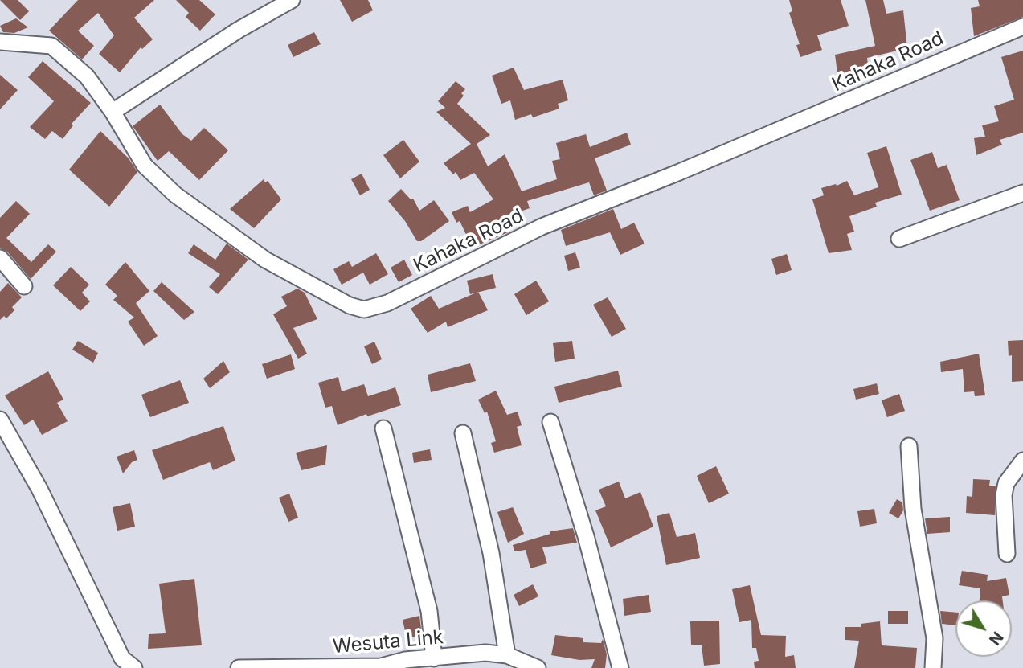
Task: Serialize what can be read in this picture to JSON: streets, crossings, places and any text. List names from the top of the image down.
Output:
{
  "streets": {
    "street": ["Kahaka Road", "Wesuta Link"]
  },
  "north": "bottom right"
}
